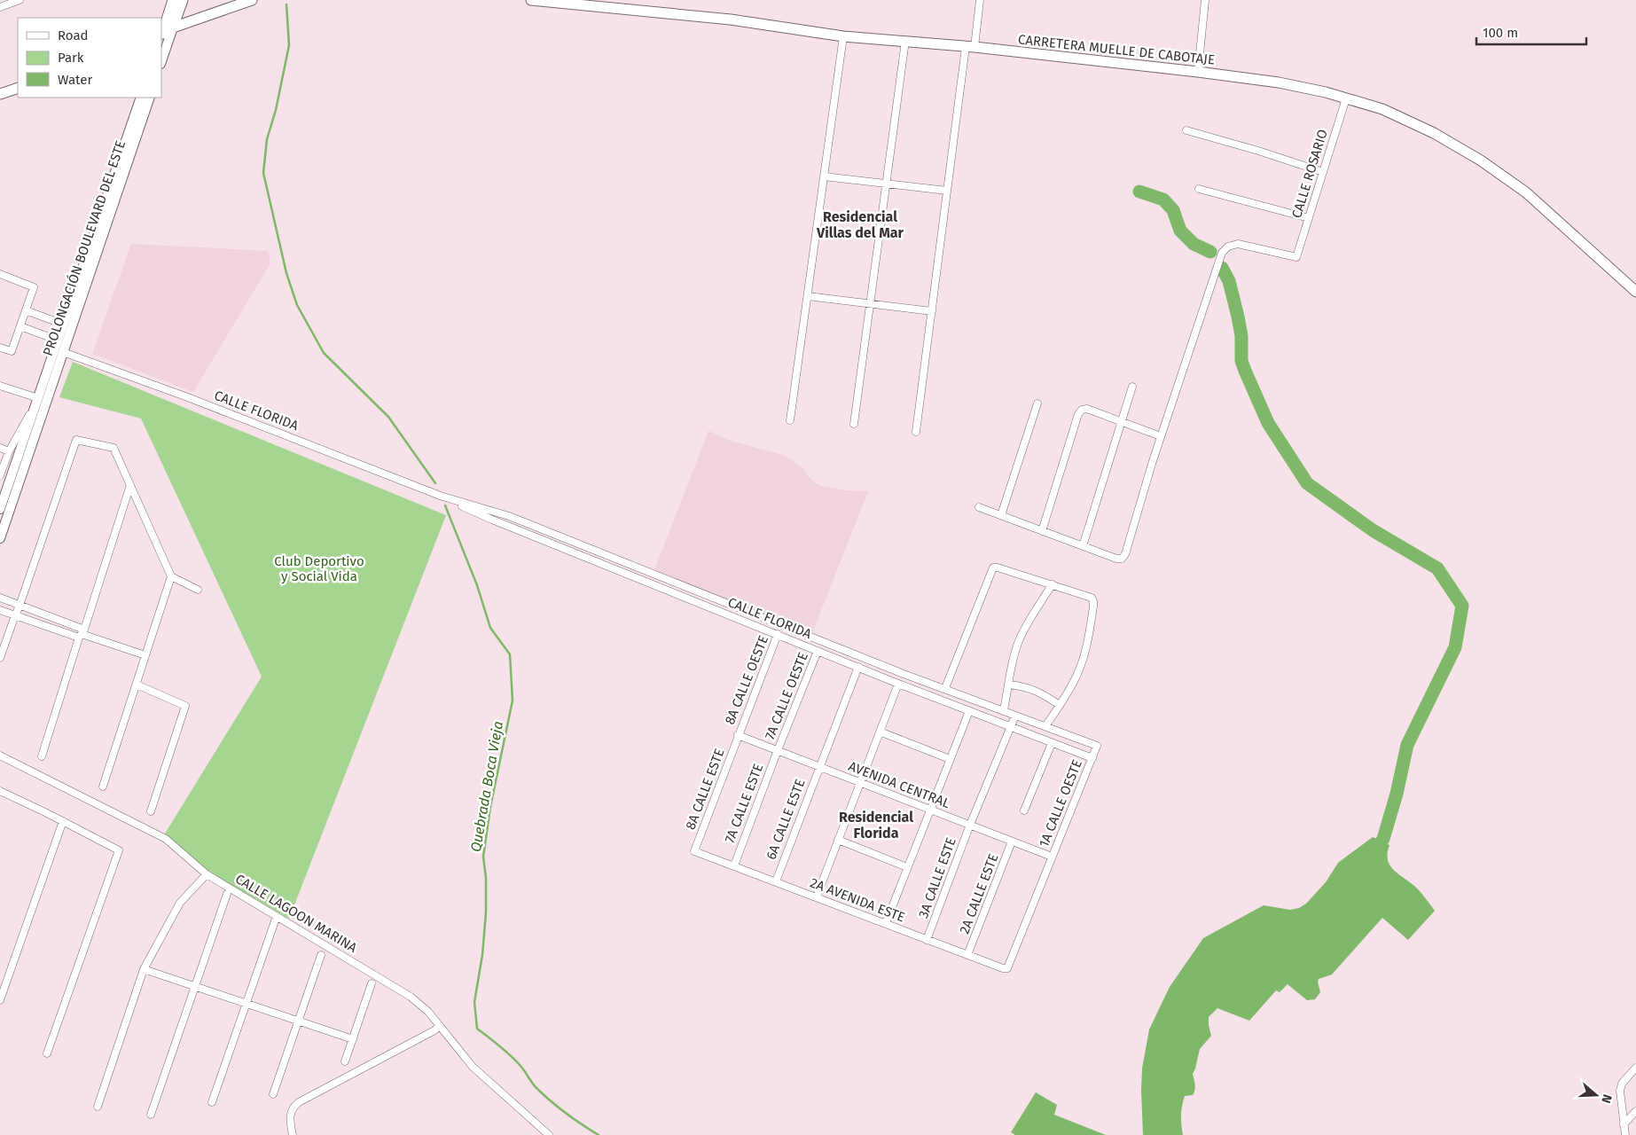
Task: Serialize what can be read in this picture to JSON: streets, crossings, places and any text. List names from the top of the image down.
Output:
{
  "streets": {
    "main road": ["CARRETERA MUELLE DE CABOTAJE"],
    "street": [
      "CALLE ROSARIO",
      "PROLONGACIÓN BOULEVARD DEL ESTE",
      "CALLE FLORIDA",
      "8A CALLE OESTE",
      "7A CALLE OESTE",
      "AVENIDA CENTRAL",
      "8A CALLE ESTE",
      "7A CALLE ESTE",
      "1A CALLE OESTE",
      "6A CALLE ESTE",
      "3A CALLE ESTE",
      "2A CALLE ESTE",
      "2A AVENIDA ESTE",
      "CALLE LAGOON MARINA"
    ]
  },
  "crossings": [
    ["CARRETERA MUELLE DE CABOTAJE", "CALLE ROSARIO"],
    ["PROLONGACIÓN BOULEVARD DEL ESTE", "CALLE FLORIDA"],
    ["CALLE FLORIDA", "8A CALLE OESTE"],
    ["CALLE FLORIDA", "7A CALLE OESTE"],
    ["CALLE FLORIDA", "1A CALLE OESTE"],
    ["CALLE FLORIDA", "6A CALLE ESTE"],
    ["CALLE FLORIDA", "3A CALLE ESTE"],
    ["8A CALLE OESTE", "AVENIDA CENTRAL"],
    ["8A CALLE OESTE", "8A CALLE ESTE"],
    ["7A CALLE OESTE", "AVENIDA CENTRAL"],
    ["7A CALLE OESTE", "7A CALLE ESTE"],
    ["AVENIDA CENTRAL", "8A CALLE ESTE"],
    ["AVENIDA CENTRAL", "7A CALLE ESTE"],
    ["AVENIDA CENTRAL", "1A CALLE OESTE"],
    ["AVENIDA CENTRAL", "6A CALLE ESTE"],
    ["AVENIDA CENTRAL", "3A CALLE ESTE"],
    ["AVENIDA CENTRAL", "2A CALLE ESTE"],
    ["8A CALLE ESTE", "2A AVENIDA ESTE"],
    ["7A CALLE ESTE", "2A AVENIDA ESTE"],
    ["1A CALLE OESTE", "2A AVENIDA ESTE"],
    ["6A CALLE ESTE", "2A AVENIDA ESTE"],
    ["3A CALLE ESTE", "2A AVENIDA ESTE"],
    ["2A CALLE ESTE", "2A AVENIDA ESTE"]
  ],
  "districts": ["Residencial Villas del Mar", "Residencial Florida"],
  "water": ["Quebrada Boca Vieja"],
  "parks": ["Club Deportivo y Social Vida"],
  "legend": ["Road", "Park", "Water"],
  "scale_bar": "100 m",
  "north": "right"
}
